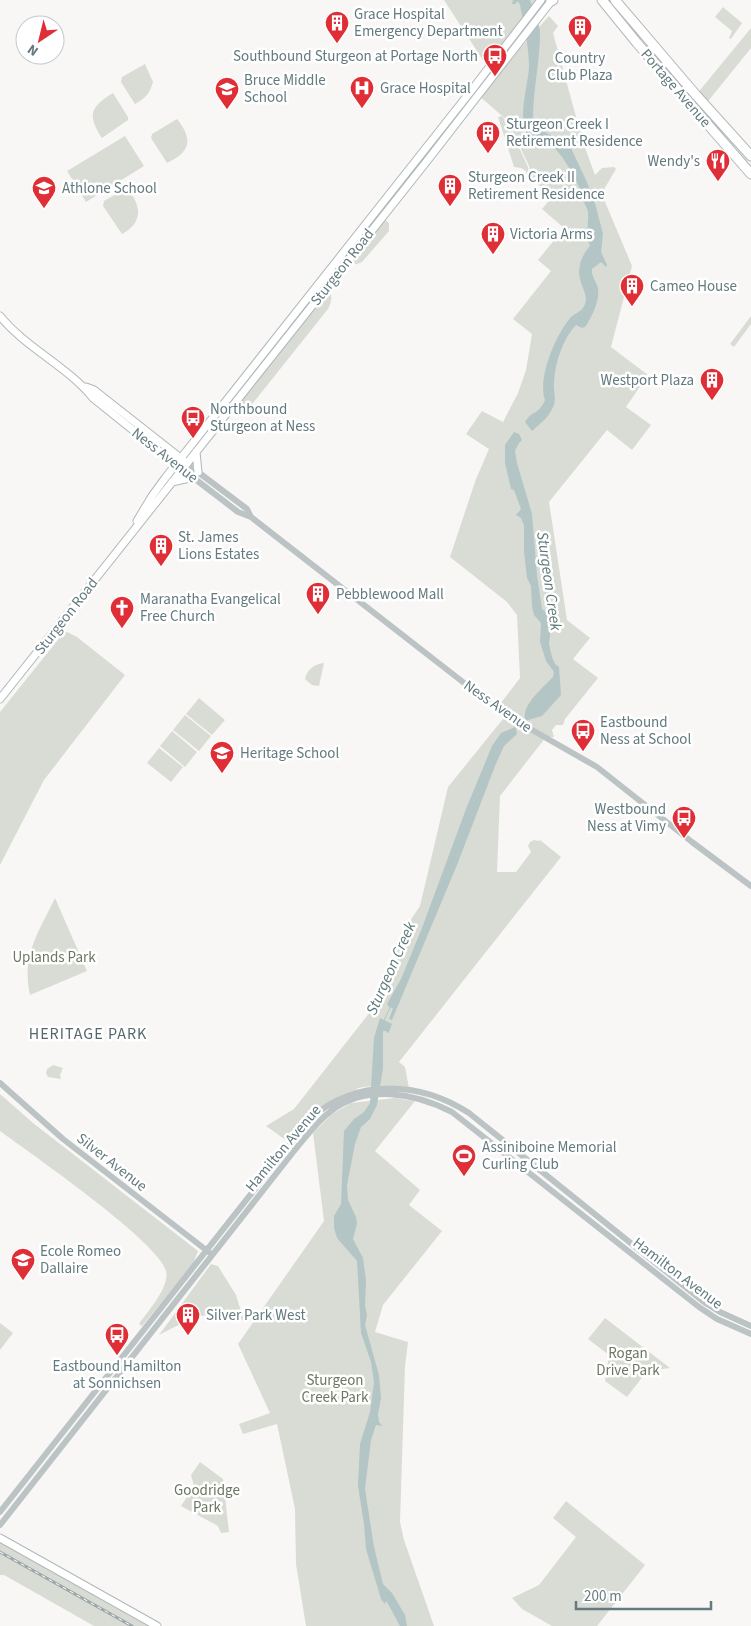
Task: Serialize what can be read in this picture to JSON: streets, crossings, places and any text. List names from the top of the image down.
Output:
{
  "streets": {
    "highway": ["Portage Avenue"],
    "main road": ["Sturgeon Road", "Ness Avenue"],
    "street": ["Hamilton Avenue", "Silver Avenue"]
  },
  "crossings": [
    ["Sturgeon Road", "Ness Avenue"],
    ["Hamilton Avenue", "Silver Avenue"]
  ],
  "districts": ["HERITAGE PARK"],
  "water": ["Sturgeon Creek"],
  "parks": [
    "Uplands Park",
    "Rogan Drive Park",
    "Sturgeon Creek Park",
    "Goodridge Park"
  ],
  "places": {
    "building": [
      "Grace Hospital Emergency Department",
      "Country Club Plaza",
      "Sturgeon Creek I Retirement Residence",
      "Sturgeon Creek II Retirement Residence",
      "Victoria Arms",
      "Cameo House",
      "Westport Plaza",
      "St. James Lions Estates",
      "Pebblewood Mall",
      "Silver Park West"
    ],
    "bus stop": [
      "Southbound Sturgeon at Portage North",
      "Northbound Sturgeon at Ness",
      "Eastbound Ness at School",
      "Westbound Ness at Vimy",
      "Eastbound Hamilton at Sonnichsen"
    ],
    "hospital": ["Grace Hospital"],
    "school or university": [
      "Bruce Middle School",
      "Athlone School",
      "Heritage School",
      "Ecole Romeo Dallaire"
    ],
    "restaurant": ["Wendy's"],
    "church": ["Maranatha Evangelical Free Church"],
    "sports": ["Assiniboine Memorial Curling Club"]
  },
  "scale_bar": "200 m",
  "north": "bottom left"
}
